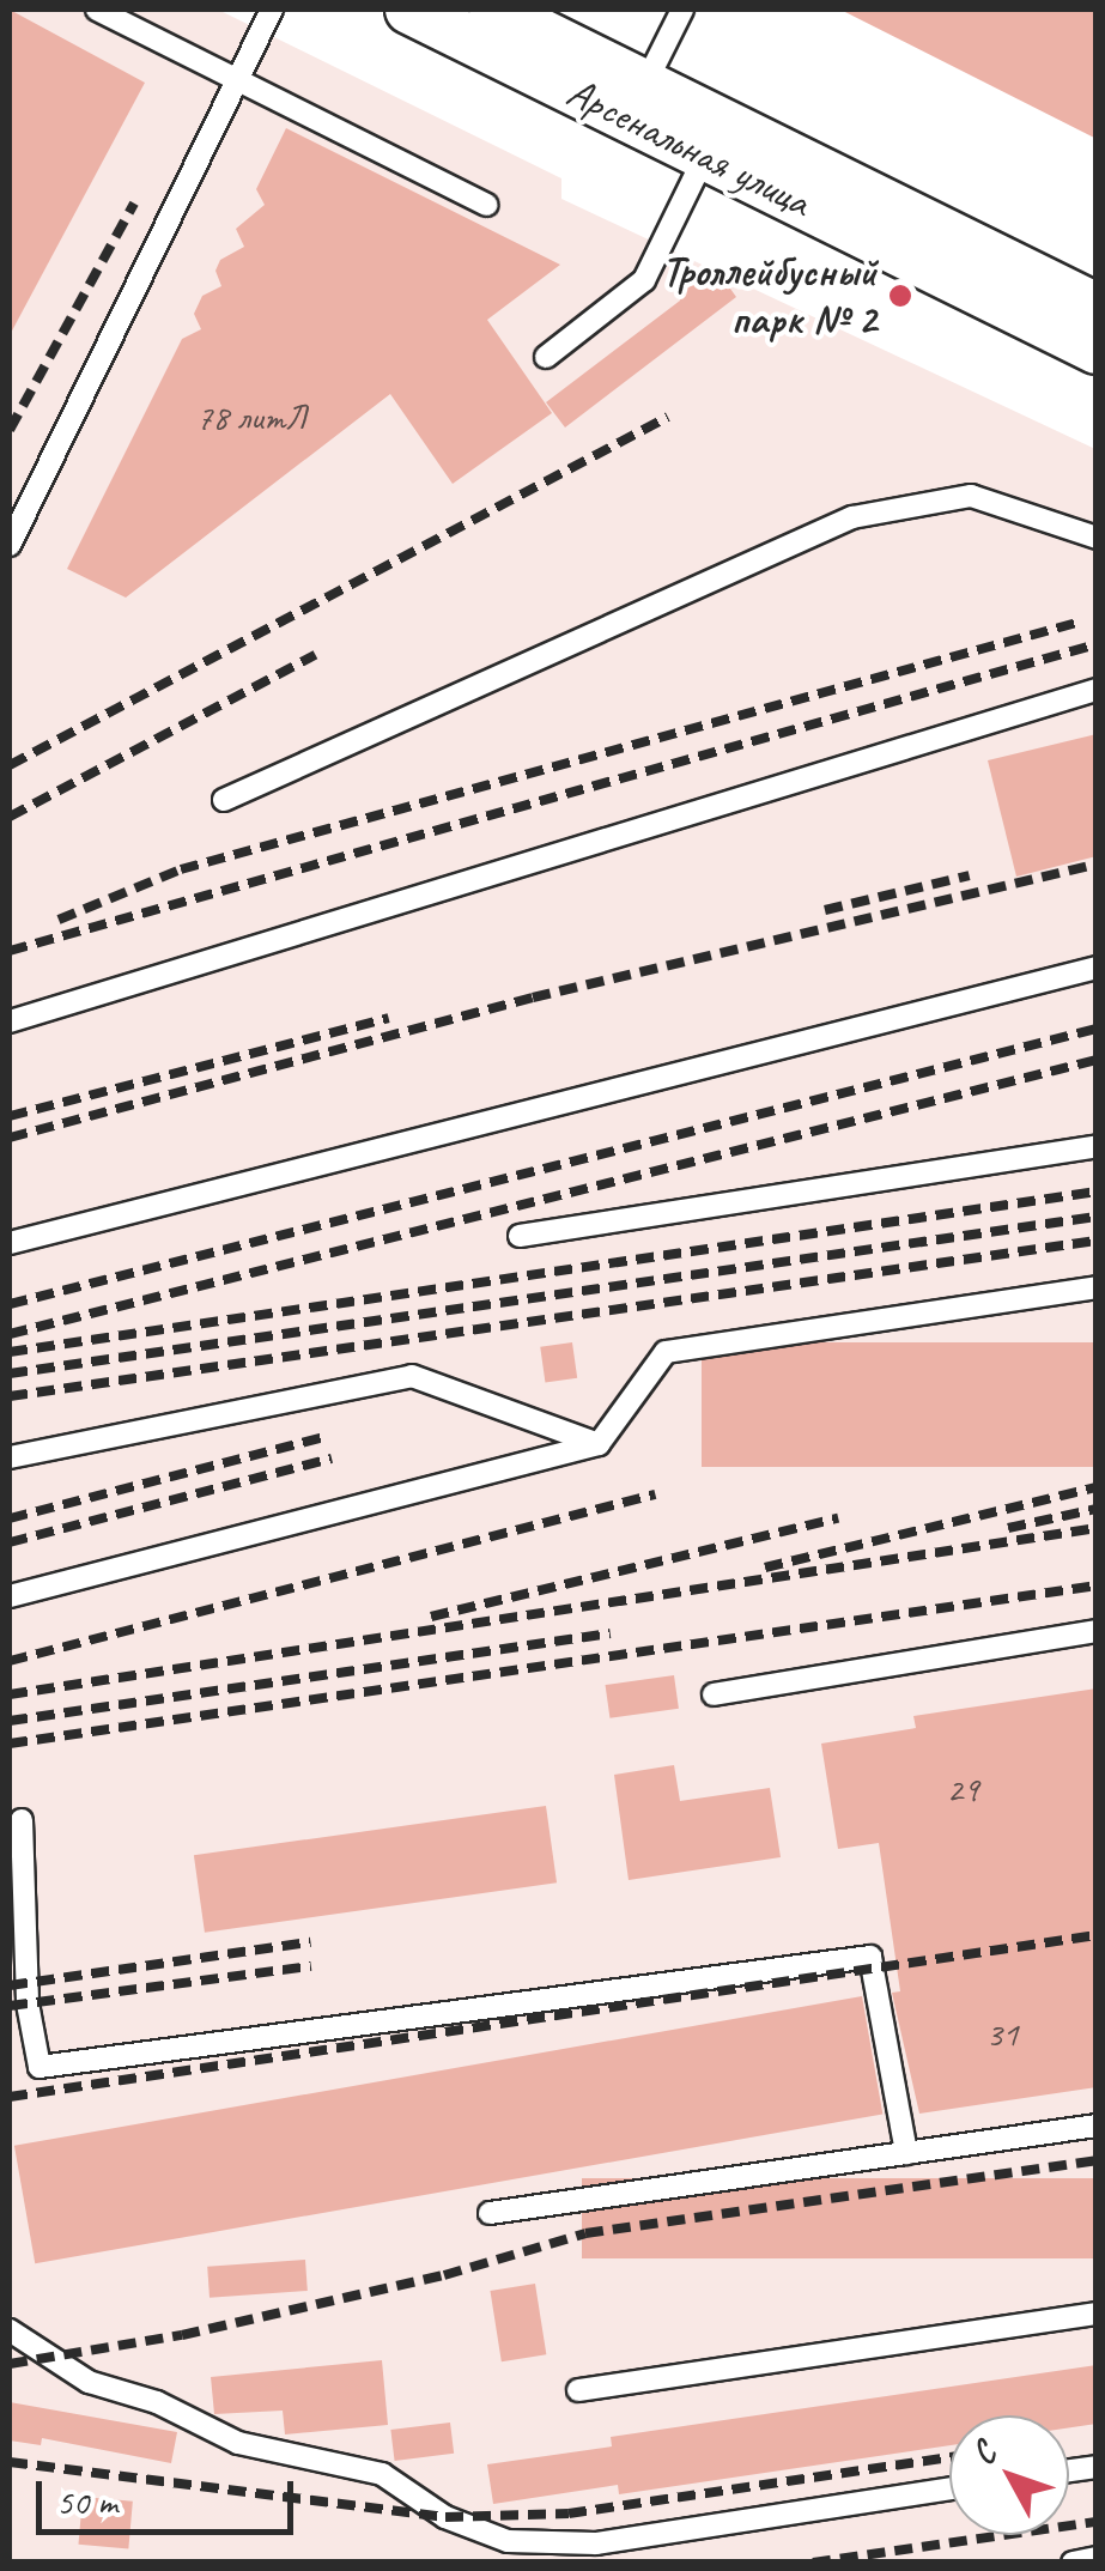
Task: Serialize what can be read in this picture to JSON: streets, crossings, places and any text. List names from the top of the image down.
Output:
{
  "streets": {
    "street": ["Арсенальная улица"]
  },
  "places": ["Троллейбусный парк № 2"],
  "house_numbers": ["78 литЛ", "29", "31"],
  "scale_bar": "50 m",
  "north": "top left"
}
